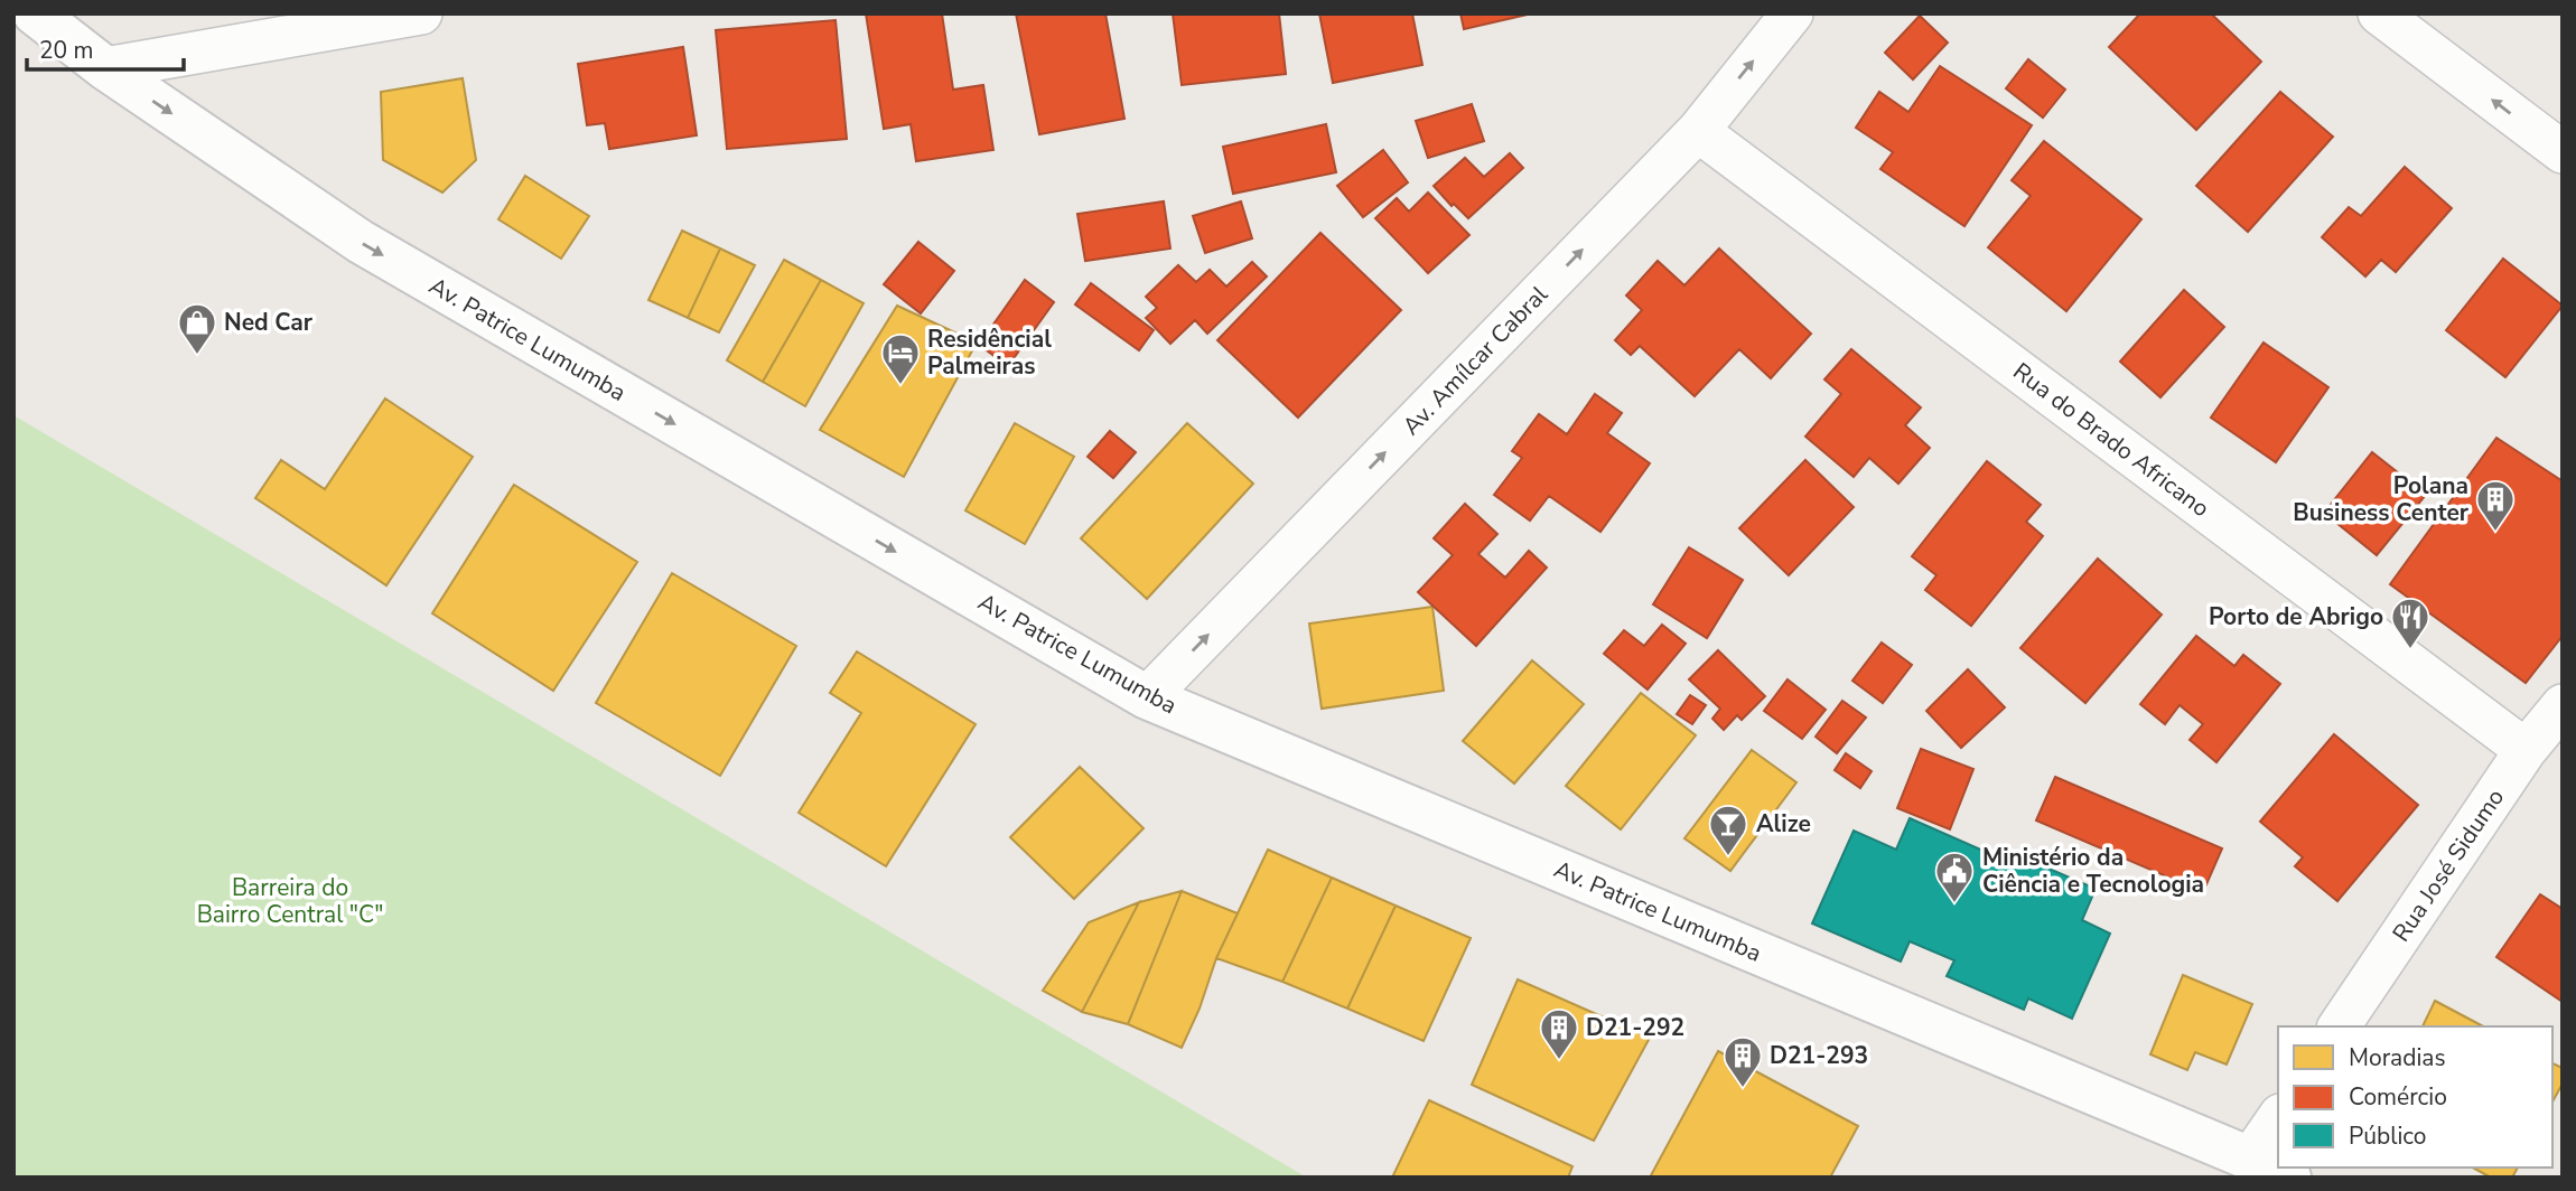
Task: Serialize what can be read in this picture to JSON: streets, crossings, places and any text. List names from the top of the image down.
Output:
{
  "streets": {
    "main road": ["Av. Patrice Lumumba"],
    "street": ["Av. Amílcar Cabral", "Rua do Brado Africano", "Rua José Sidumo"]
  },
  "crossings": [
    ["Av. Patrice Lumumba", "Av. Amílcar Cabral"],
    ["Av. Amílcar Cabral", "Rua do Brado Africano"],
    ["Rua do Brado Africano", "Rua José Sidumo"]
  ],
  "one_way": ["Av. Patrice Lumumba", "Av. Amílcar Cabral"],
  "parks": ["Barreira do Bairro Central \"C\""],
  "places": {
    "shop": ["Ned Car"],
    "hotel": ["Residêncial Palmeiras"],
    "building": ["Polana Business Center", "D21-292", "D21-293"],
    "restaurant": ["Porto de Abrigo"],
    "bar": ["Alize"],
    "public building": ["Ministério da Ciência e Tecnologia"]
  },
  "legend": ["Moradias", "Comércio", "Público"],
  "scale_bar": "20 m"
}
